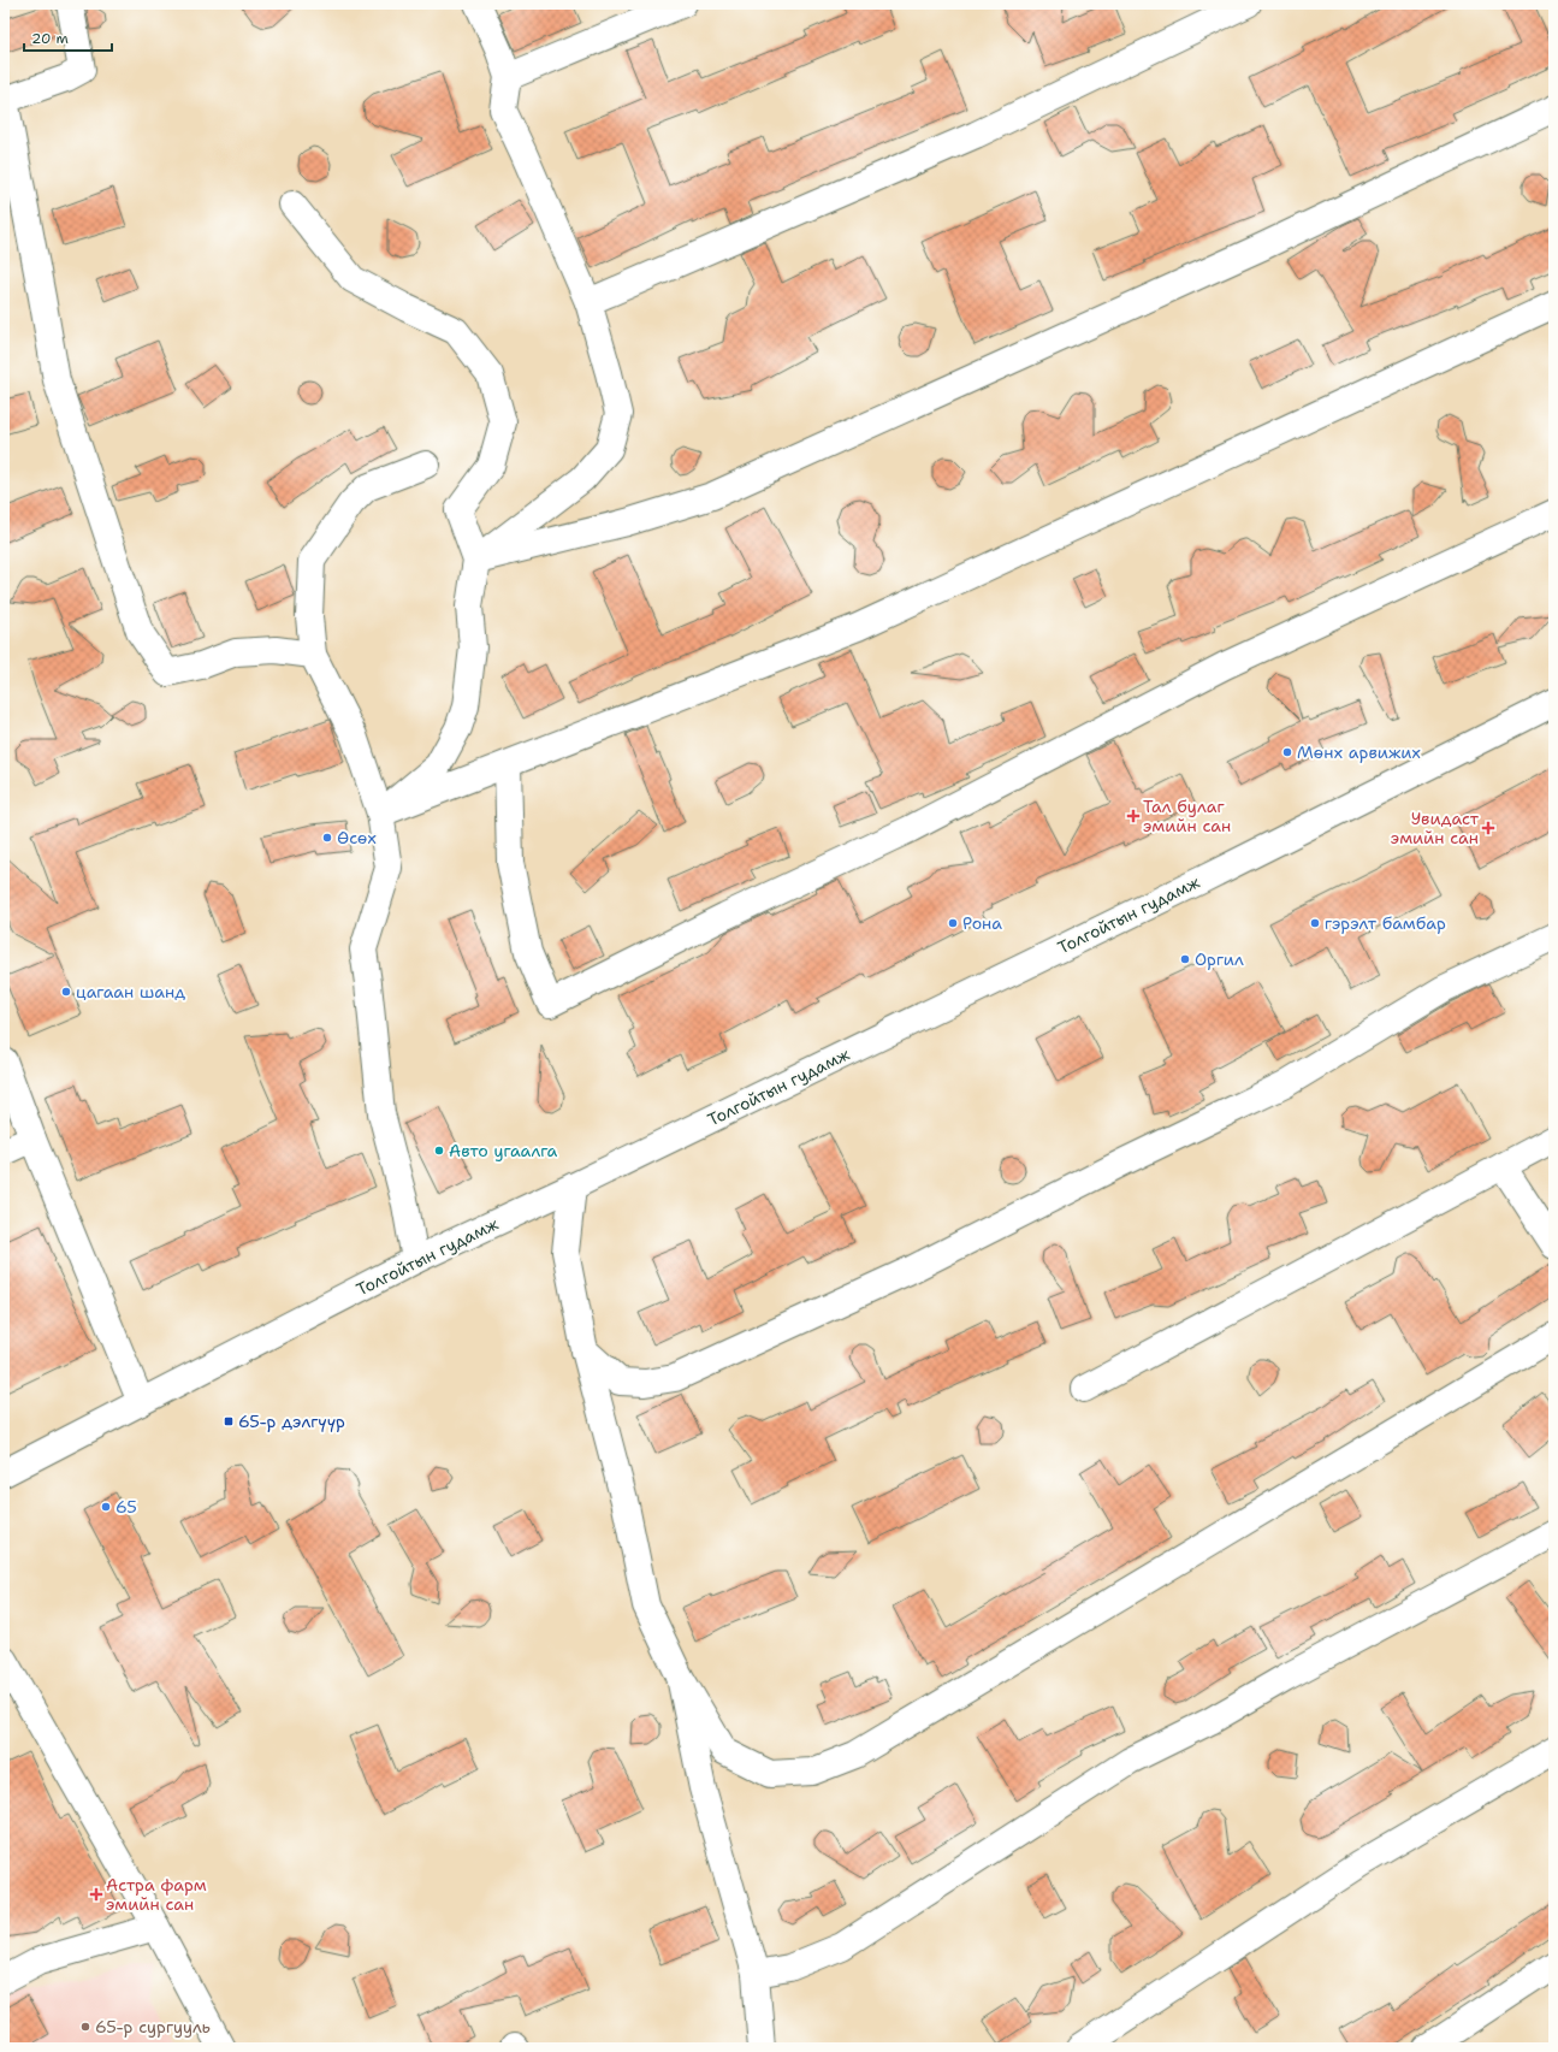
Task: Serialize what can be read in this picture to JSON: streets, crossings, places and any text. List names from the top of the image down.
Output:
{
  "streets": {
    "street": ["Толгойтын гудамж"]
  },
  "places": {
    "other": [
      "Мөнх арвижих",
      "Өсөх",
      "Рона",
      "гэрэлт бамбар",
      "Оргил",
      "цагаан шанд",
      "Авто угаалга",
      "65",
      "65-р сургууль"
    ],
    "health": ["Тал булаг эмийн сан", "Увидаст эмийн сан", "Астра фарм эмийн сан"],
    "transit": ["65-р дэлгүүр"]
  },
  "scale_bar": "20 m"
}
